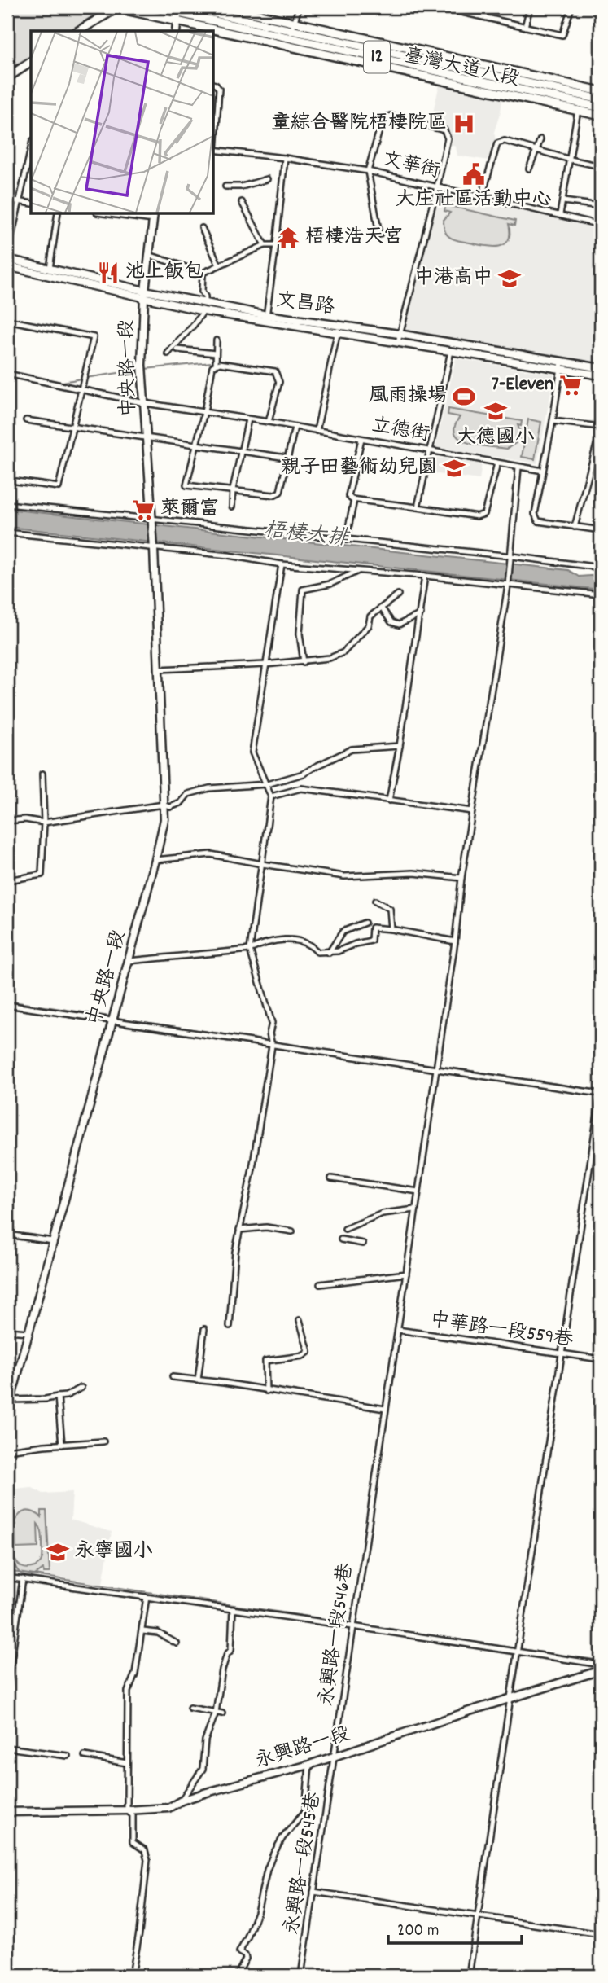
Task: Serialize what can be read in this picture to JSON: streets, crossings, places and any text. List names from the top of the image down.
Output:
{
  "streets": {
    "main road": ["12", "臺灣大道八段"],
    "street": [
      "文華街",
      "文昌路",
      "中央路一段",
      "立德街",
      "中華路一段559巷",
      "永興路一段546巷",
      "永興路一段",
      "永興路一段545巷"
    ]
  },
  "crossings": [
    ["文昌路", "中央路一段"],
    ["中央路一段", "立德街"],
    ["立德街", "永興路一段546巷"],
    ["中華路一段559巷", "永興路一段546巷"],
    ["永興路一段546巷", "永興路一段"],
    ["永興路一段546巷", "永興路一段545巷"],
    ["永興路一段", "永興路一段545巷"]
  ],
  "water": ["梧棲大排"],
  "places": {
    "hospital": ["童綜合醫院梧棲院區"],
    "public building": ["大庄社區活動中心"],
    "temple": ["梧棲浩天宮"],
    "restaurant": ["池上飯包"],
    "school or university": [
      "中港高中",
      "大德國小",
      "親子田藝術幼兒園",
      "永寧國小"
    ],
    "supermarket": ["7-Eleven", "萊爾富"],
    "sports": ["風雨操場"]
  },
  "scale_bar": "200 m"
}
